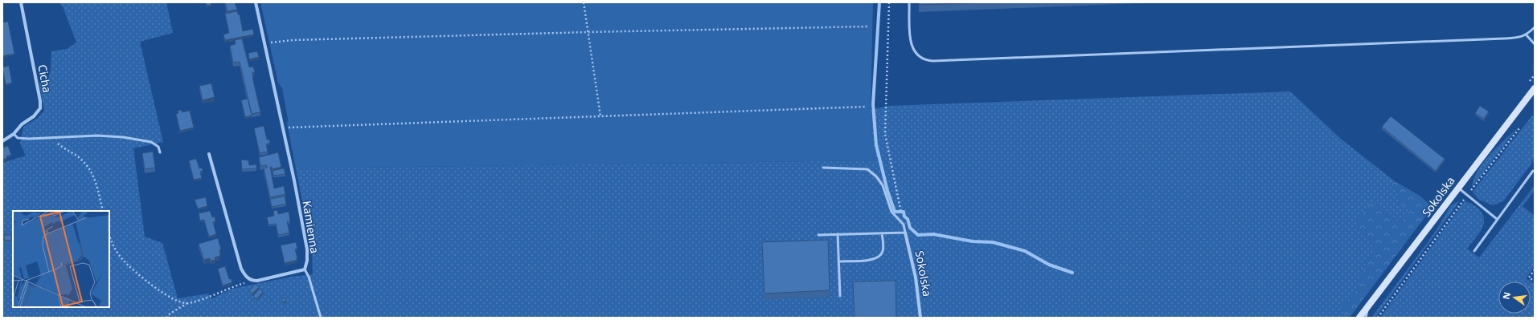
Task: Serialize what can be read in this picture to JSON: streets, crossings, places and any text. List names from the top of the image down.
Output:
{
  "streets": {
    "street": ["Cicha", "Sokolska", "Kamienna"]
  },
  "north": "left"
}
